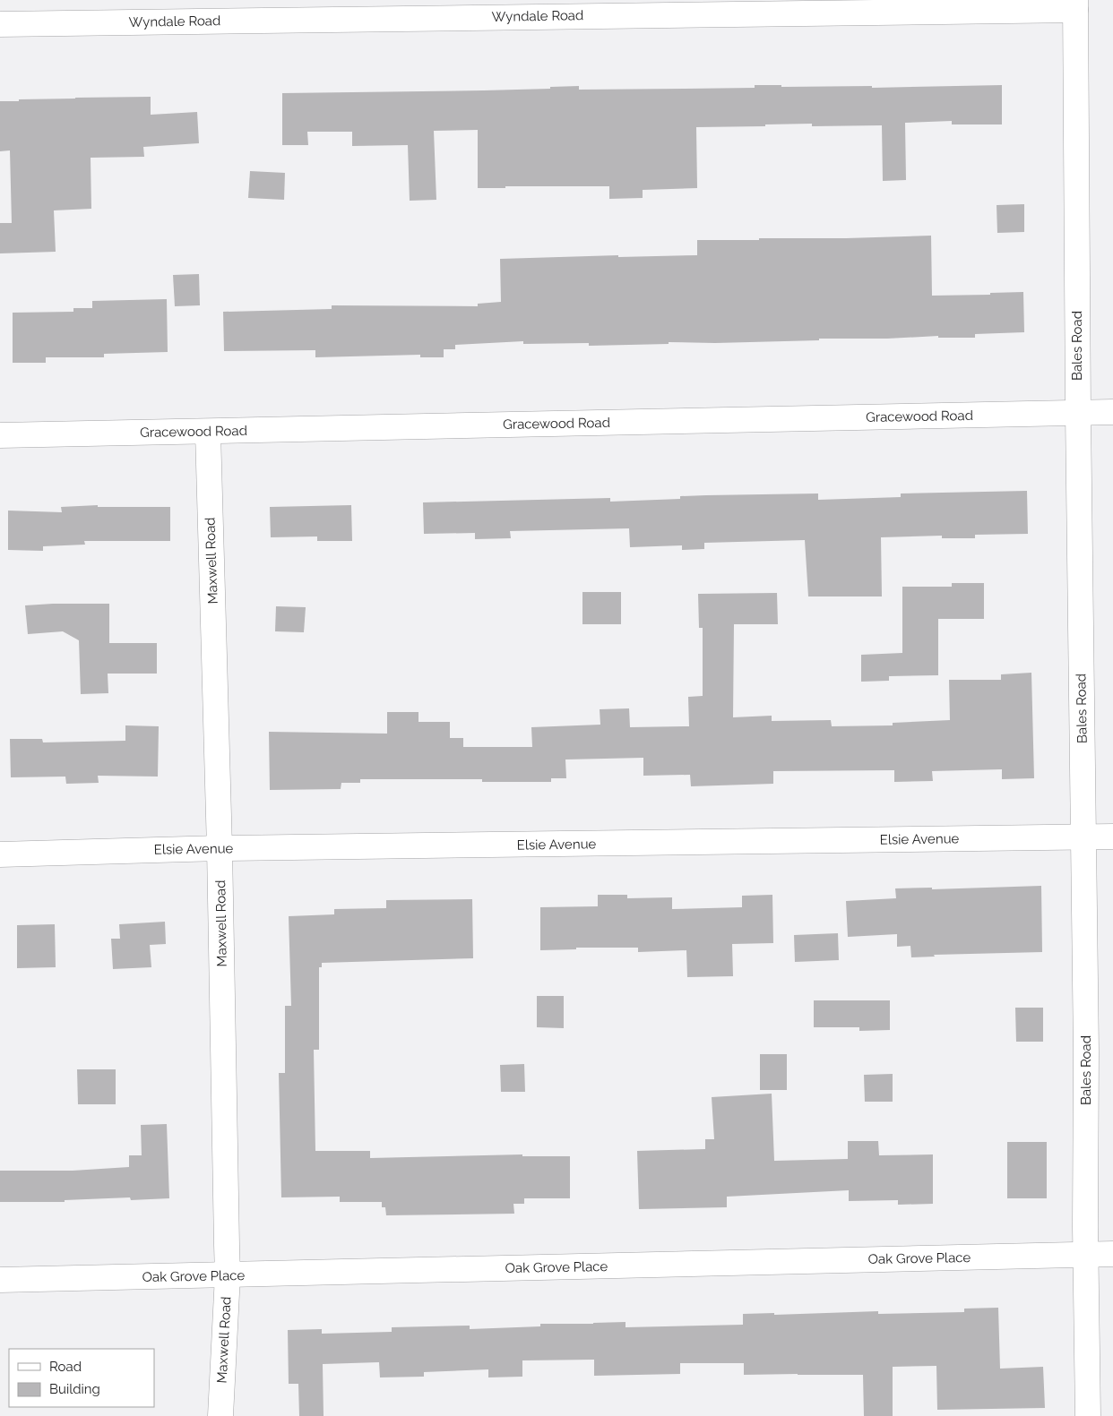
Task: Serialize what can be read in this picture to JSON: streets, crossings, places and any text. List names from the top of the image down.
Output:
{
  "streets": {
    "street": [
      "Wyndale Road",
      "Bales Road",
      "Gracewood Road",
      "Maxwell Road",
      "Elsie Avenue",
      "Oak Grove Place"
    ]
  },
  "crossings": [
    ["Wyndale Road", "Bales Road"],
    ["Bales Road", "Gracewood Road"],
    ["Bales Road", "Elsie Avenue"],
    ["Bales Road", "Oak Grove Place"],
    ["Gracewood Road", "Maxwell Road"],
    ["Maxwell Road", "Elsie Avenue"],
    ["Maxwell Road", "Oak Grove Place"]
  ],
  "legend": ["Road", "Building"]
}
